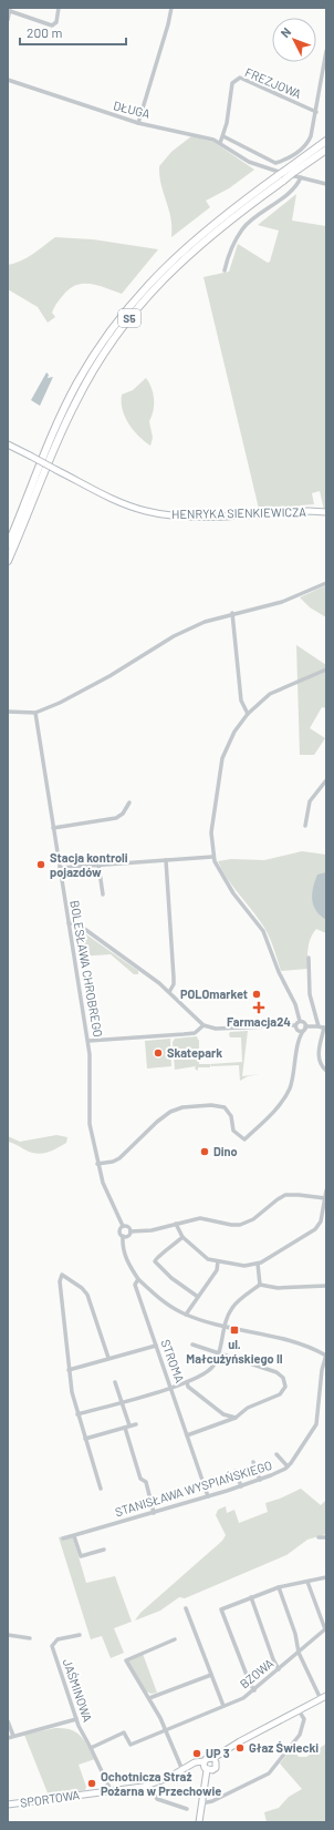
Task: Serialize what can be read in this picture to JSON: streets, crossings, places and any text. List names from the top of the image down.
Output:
{
  "streets": {
    "highway": ["S5"],
    "street": [
      "FREZJOWA",
      "DŁUGA",
      "HENRYKA SIENKIEWICZA",
      "BOLESŁAWA CHROBREGO",
      "STROMA",
      "STANISŁAWA WYSPIAŃSKIEGO",
      "BZOWA",
      "JAŚMINOWA",
      "SPORTOWA"
    ]
  },
  "crossings": [
    ["FREZJOWA", "DŁUGA"],
    ["BOLESŁAWA CHROBREGO", "STROMA"],
    ["STROMA", "STANISŁAWA WYSPIAŃSKIEGO"],
    ["BZOWA", "JAŚMINOWA"],
    ["JAŚMINOWA", "SPORTOWA"]
  ],
  "places": {
    "other": [
      "Stacja kontroli pojazdów",
      "POLOmarket",
      "Skatepark",
      "Dino",
      "Głaz Świecki",
      "UP 3",
      "Ochotnicza Straż Pożarna w Przechowie"
    ],
    "health": ["Farmacja24"],
    "transit": ["ul. Małcużyńskiego II"]
  },
  "scale_bar": "200 m",
  "north": "top left"
}
